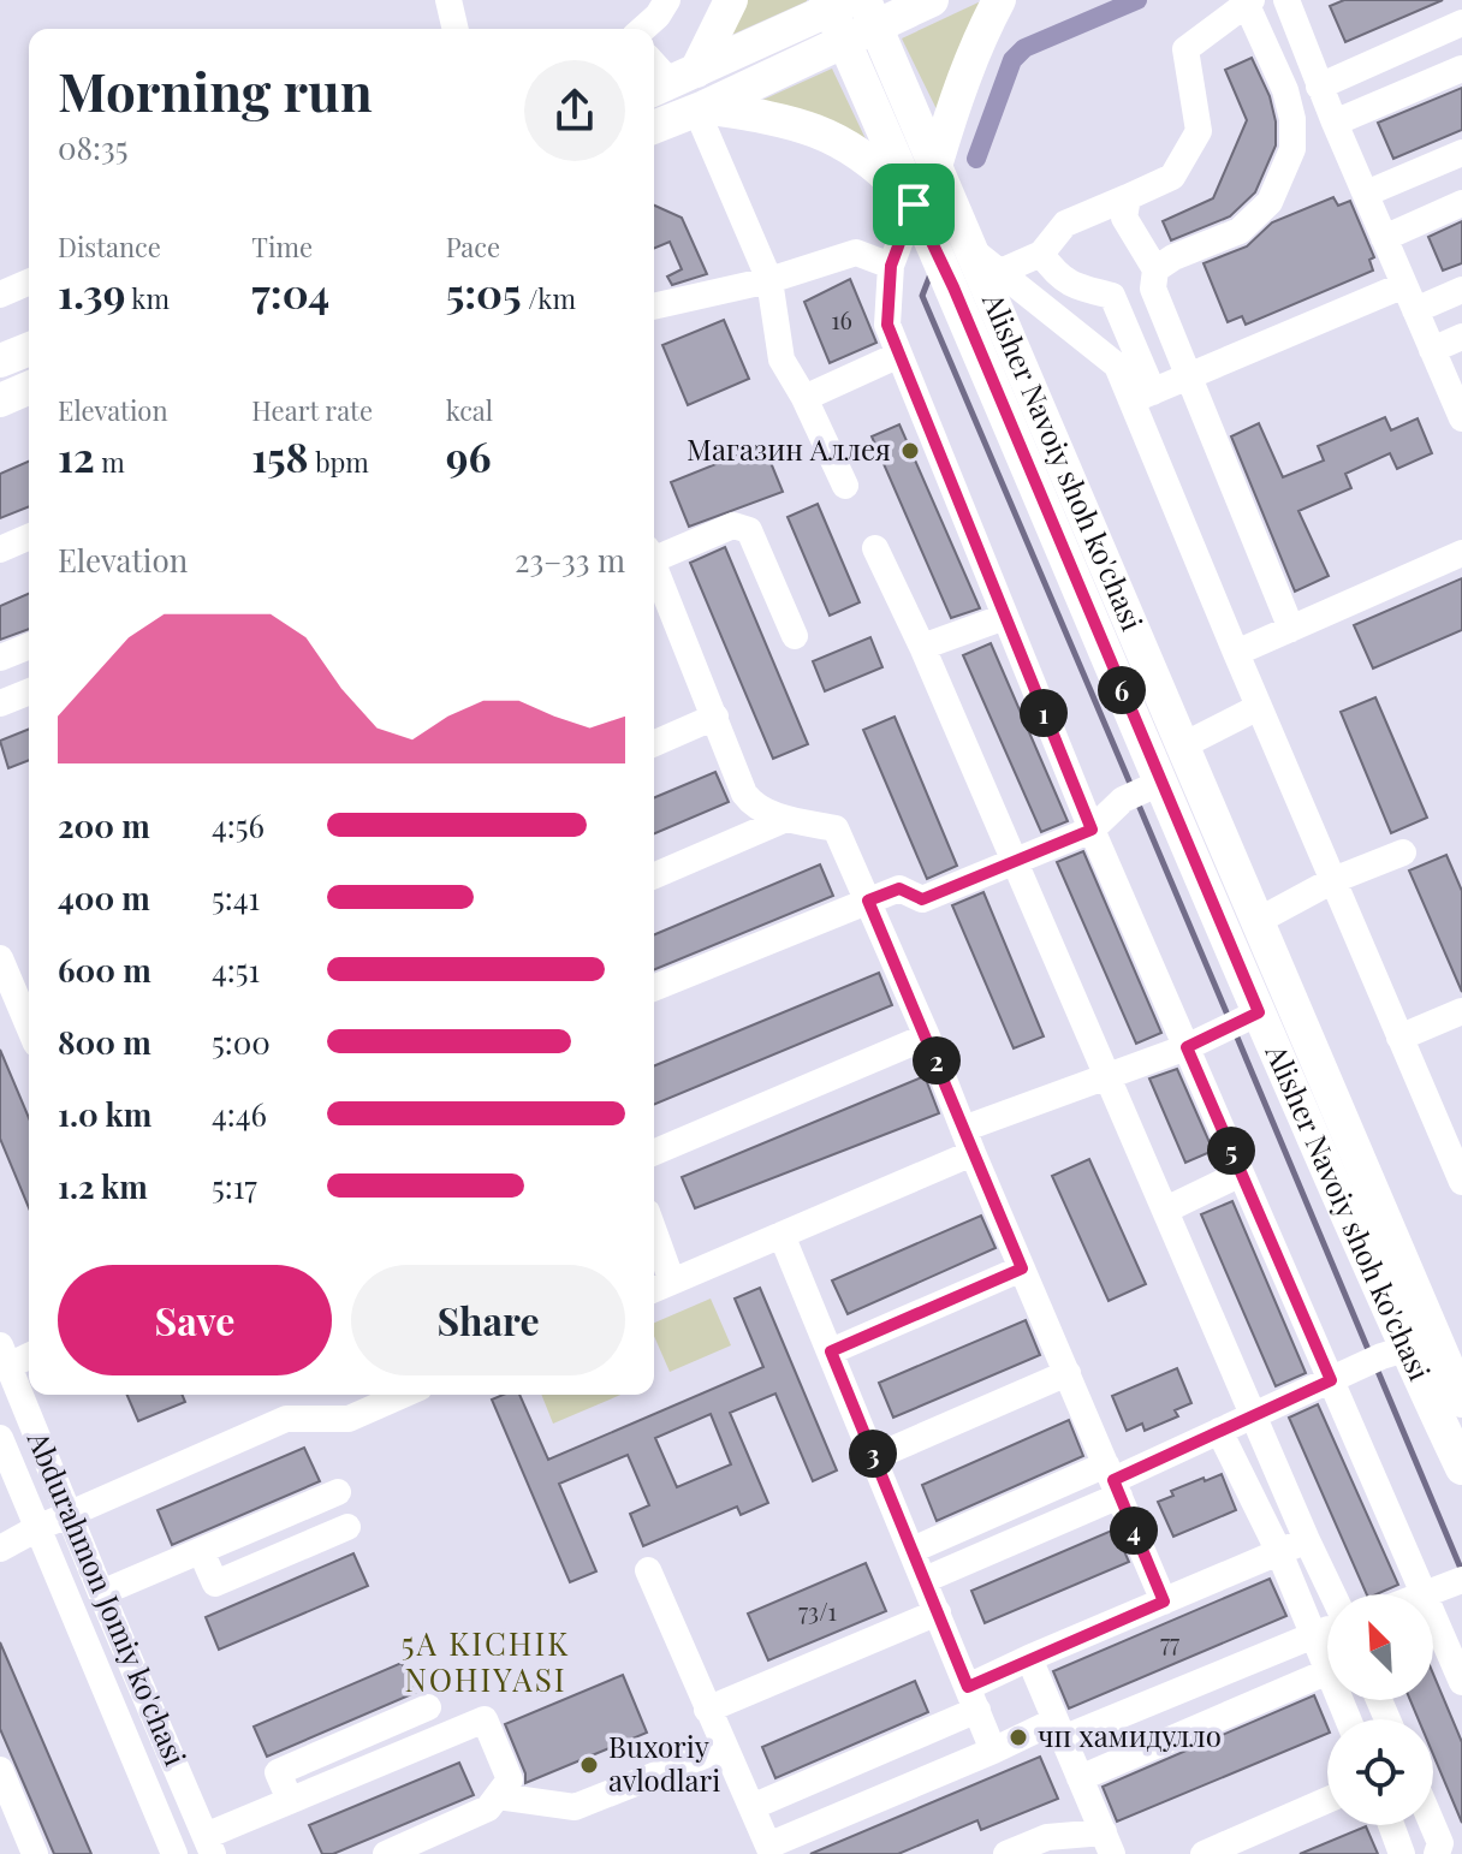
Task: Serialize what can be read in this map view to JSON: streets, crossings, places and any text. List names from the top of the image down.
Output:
{
  "streets": {
    "main road": ["Alisher Navoiy shoh ko'chasi"],
    "street": ["Abdurahmon Jomiy ko'chasi"]
  },
  "districts": ["5A KICHIK NOHIYASI"],
  "places": ["Магазин Аллея", "чп хамидулло", "Buxoriy avlodlari"],
  "house_numbers": ["16", "73/1", "77"],
  "north": "top left",
  "page": {
    "heading": ["Morning run", "08:35"],
    "stats": [
      ["Distance", "1.39 km"],
      ["Time", "7:04"],
      ["Pace", "5:05 /km"],
      ["Elevation", "12 m"],
      ["Heart rate", "158 bpm"],
      ["kcal", "96"]
    ],
    "chart": ["Elevation", "23–33 m"],
    "pins": [
      "6",
      "1",
      "2",
      "5",
      "3",
      "4"
    ],
    "list": [
      {
        "name": "200 m",
        "note": "4:56"
      },
      {
        "name": "400 m",
        "note": "5:41"
      },
      {
        "name": "600 m",
        "note": "4:51"
      },
      {
        "name": "800 m",
        "note": "5:00"
      },
      {
        "name": "1.0 km",
        "note": "4:46"
      },
      {
        "name": "1.2 km",
        "note": "5:17"
      }
    ],
    "buttons": ["Save", "Share"]
  }
}
